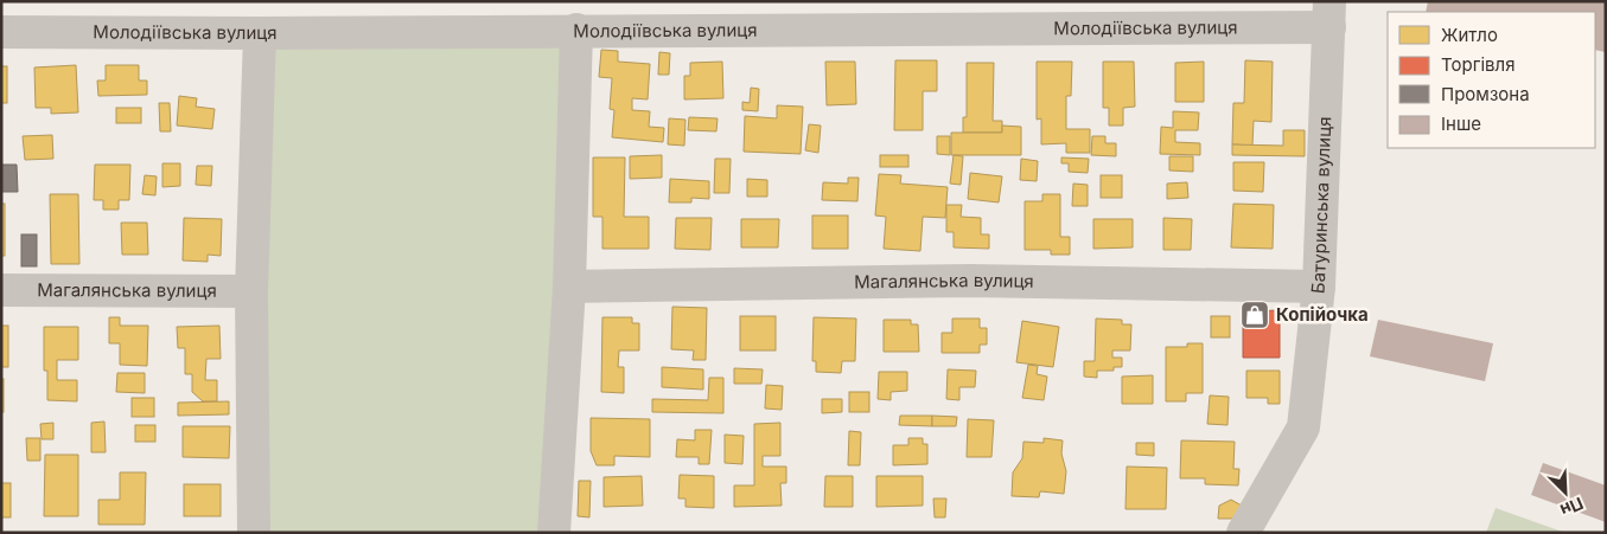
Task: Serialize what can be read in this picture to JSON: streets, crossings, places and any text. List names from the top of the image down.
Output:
{
  "streets": {
    "street": ["Молодіївська вулиця", "Батуринська вулиця", "Магалянська вулиця"]
  },
  "crossings": [
    ["Молодіївська вулиця", "Батуринська вулиця"],
    ["Батуринська вулиця", "Магалянська вулиця"]
  ],
  "places": {
    "shop": ["Копійочка"]
  },
  "legend": [
    "Житло",
    "Торгівля",
    "Промзона",
    "Інше"
  ],
  "north": "bottom right"
}
